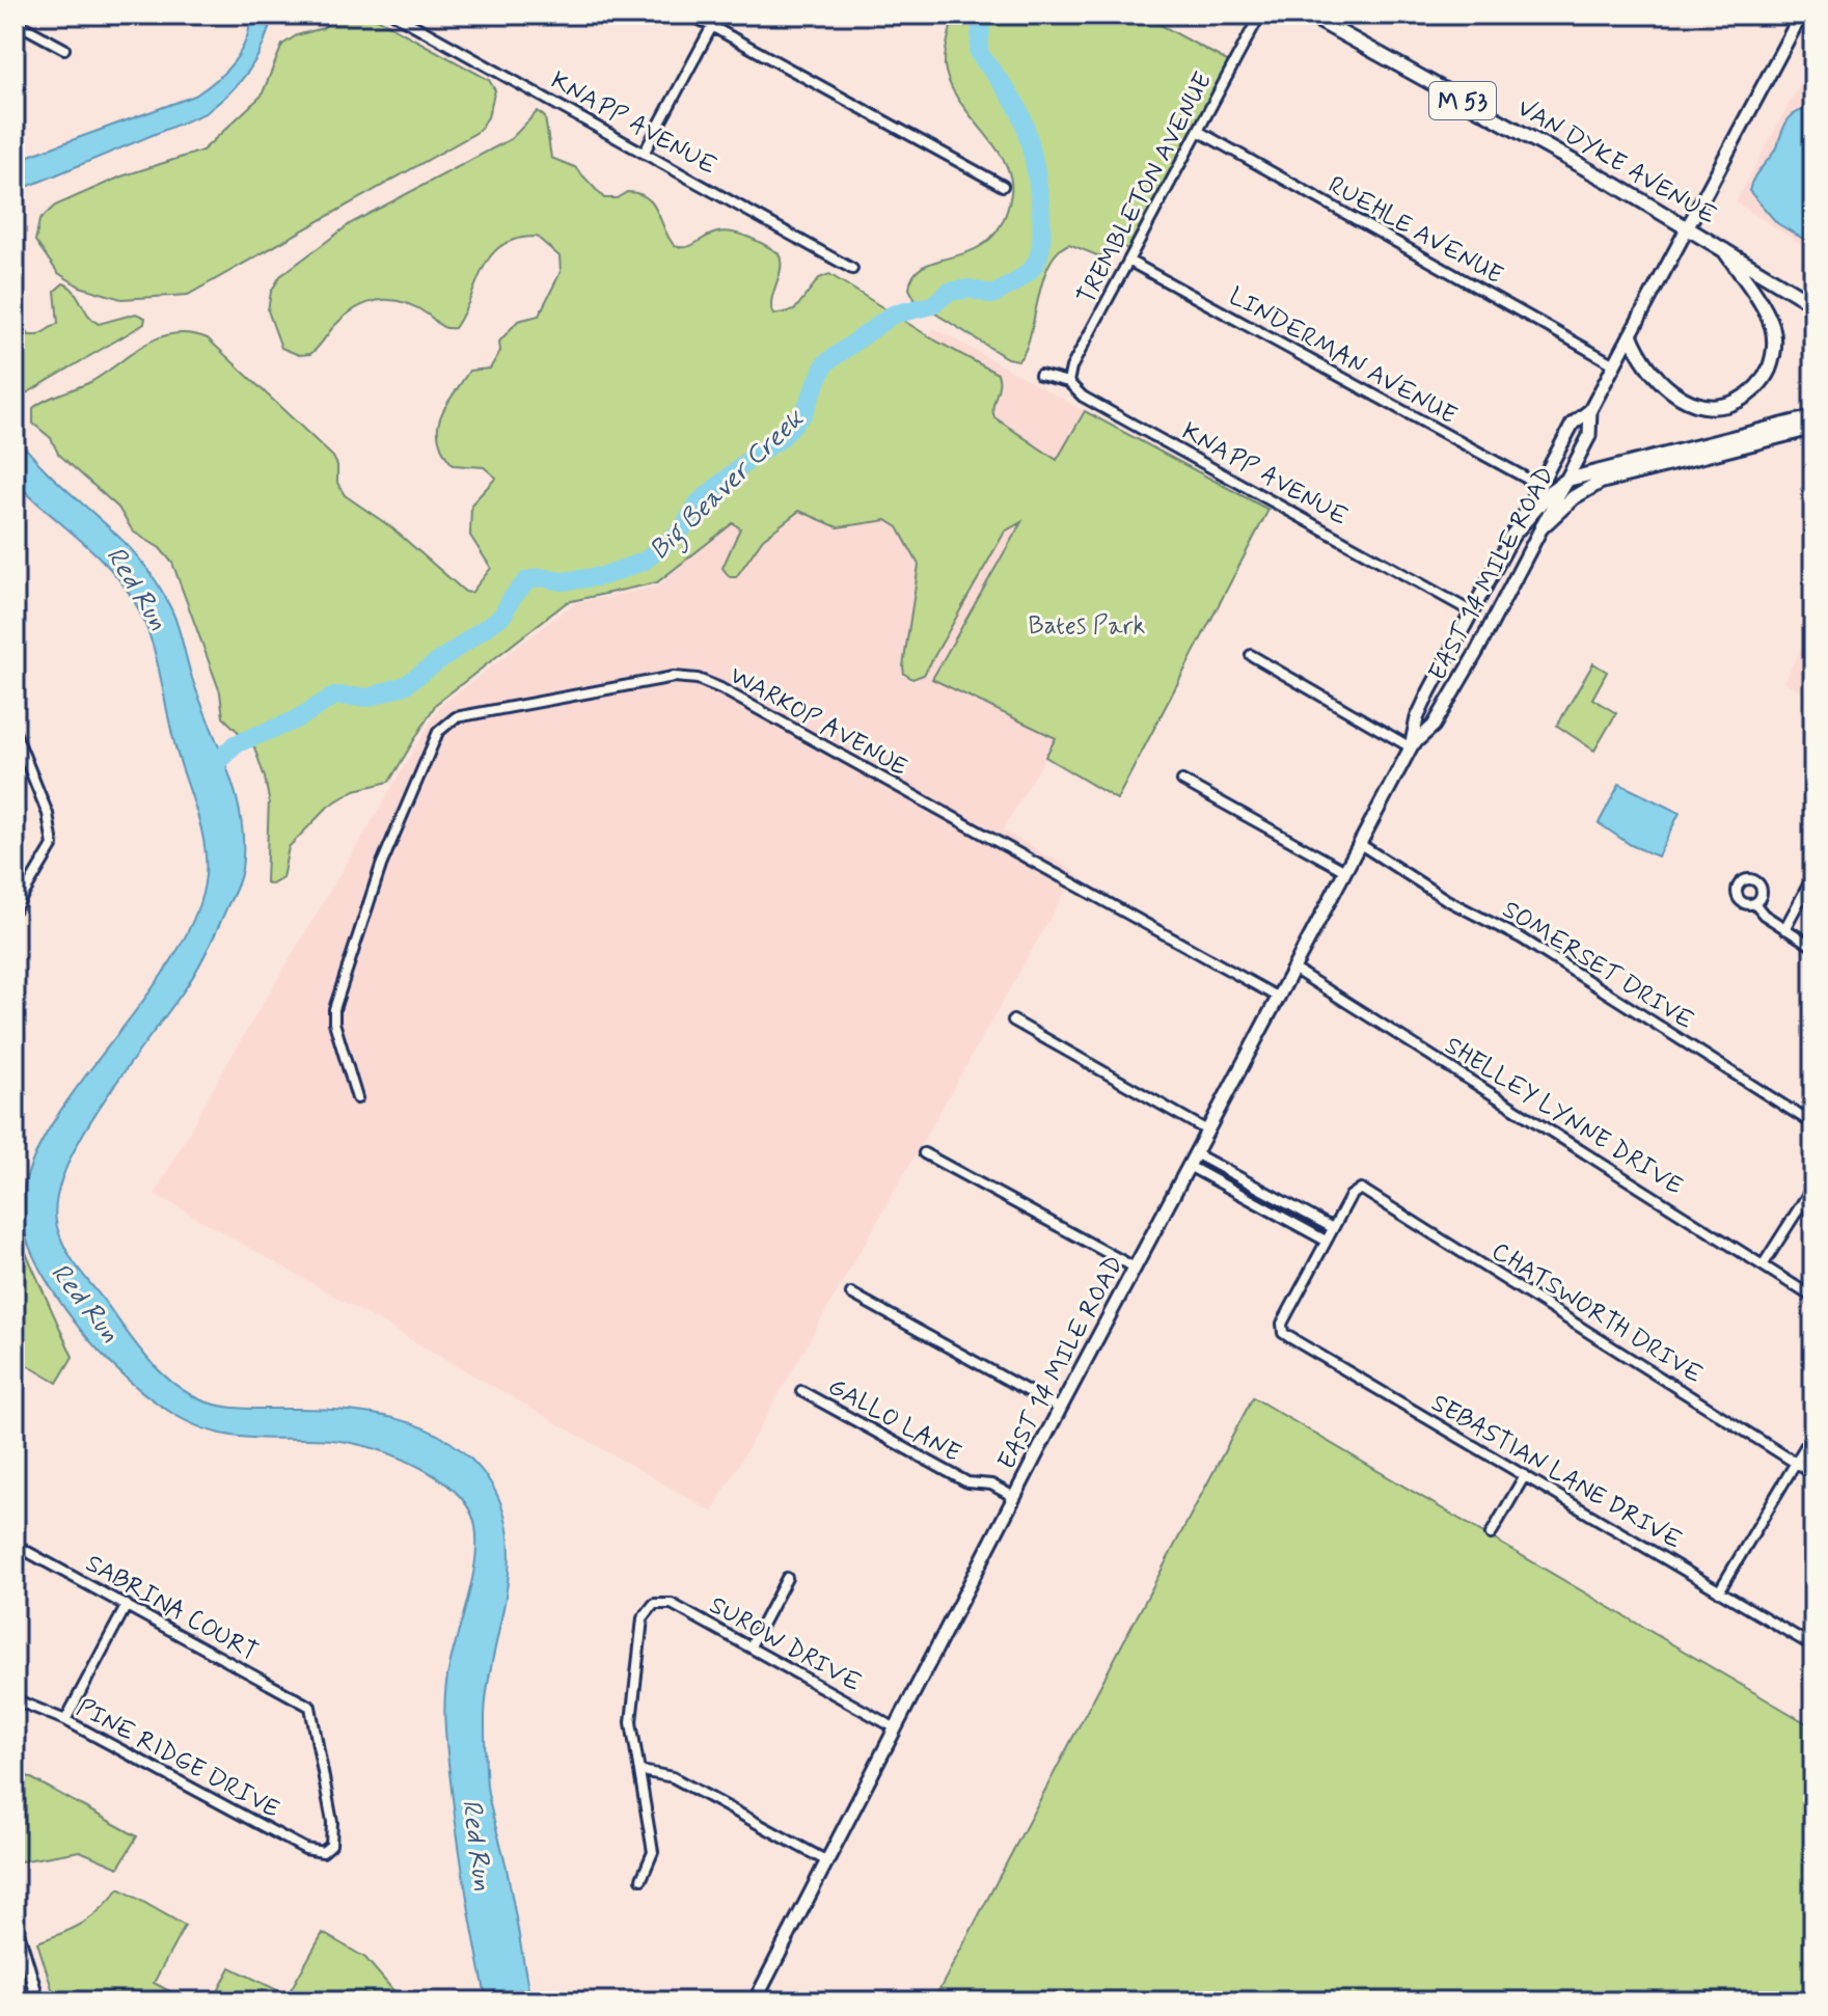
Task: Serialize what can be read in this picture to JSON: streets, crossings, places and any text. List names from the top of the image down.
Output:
{
  "streets": {
    "main road": ["M 53", "VAN DYKE AVENUE", "EAST 14 MILE ROAD"],
    "street": [
      "KNAPP AVENUE",
      "TREMBLETON AVENUE",
      "RUEHLE AVENUE",
      "LINDERMAN AVENUE",
      "WARKOP AVENUE",
      "SOMERSET DRIVE",
      "SHELLEY LYNNE DRIVE",
      "CHATSWORTH DRIVE",
      "GALLO LANE",
      "SEBASTIAN LANE DRIVE",
      "SABRINA COURT",
      "SUROW DRIVE",
      "PINE RIDGE DRIVE"
    ]
  },
  "crossings": [
    ["KNAPP AVENUE", "TREMBLETON AVENUE"],
    ["KNAPP AVENUE", "EAST 14 MILE ROAD"],
    ["VAN DYKE AVENUE", "EAST 14 MILE ROAD"],
    ["TREMBLETON AVENUE", "RUEHLE AVENUE"],
    ["TREMBLETON AVENUE", "LINDERMAN AVENUE"],
    ["RUEHLE AVENUE", "EAST 14 MILE ROAD"],
    ["LINDERMAN AVENUE", "EAST 14 MILE ROAD"],
    ["EAST 14 MILE ROAD", "WARKOP AVENUE"],
    ["EAST 14 MILE ROAD", "SOMERSET DRIVE"],
    ["EAST 14 MILE ROAD", "SHELLEY LYNNE DRIVE"],
    ["EAST 14 MILE ROAD", "GALLO LANE"],
    ["EAST 14 MILE ROAD", "SUROW DRIVE"],
    ["SABRINA COURT", "PINE RIDGE DRIVE"]
  ],
  "water": ["Big Beaver Creek", "Red Run"],
  "parks": ["Bates Park"]
}
